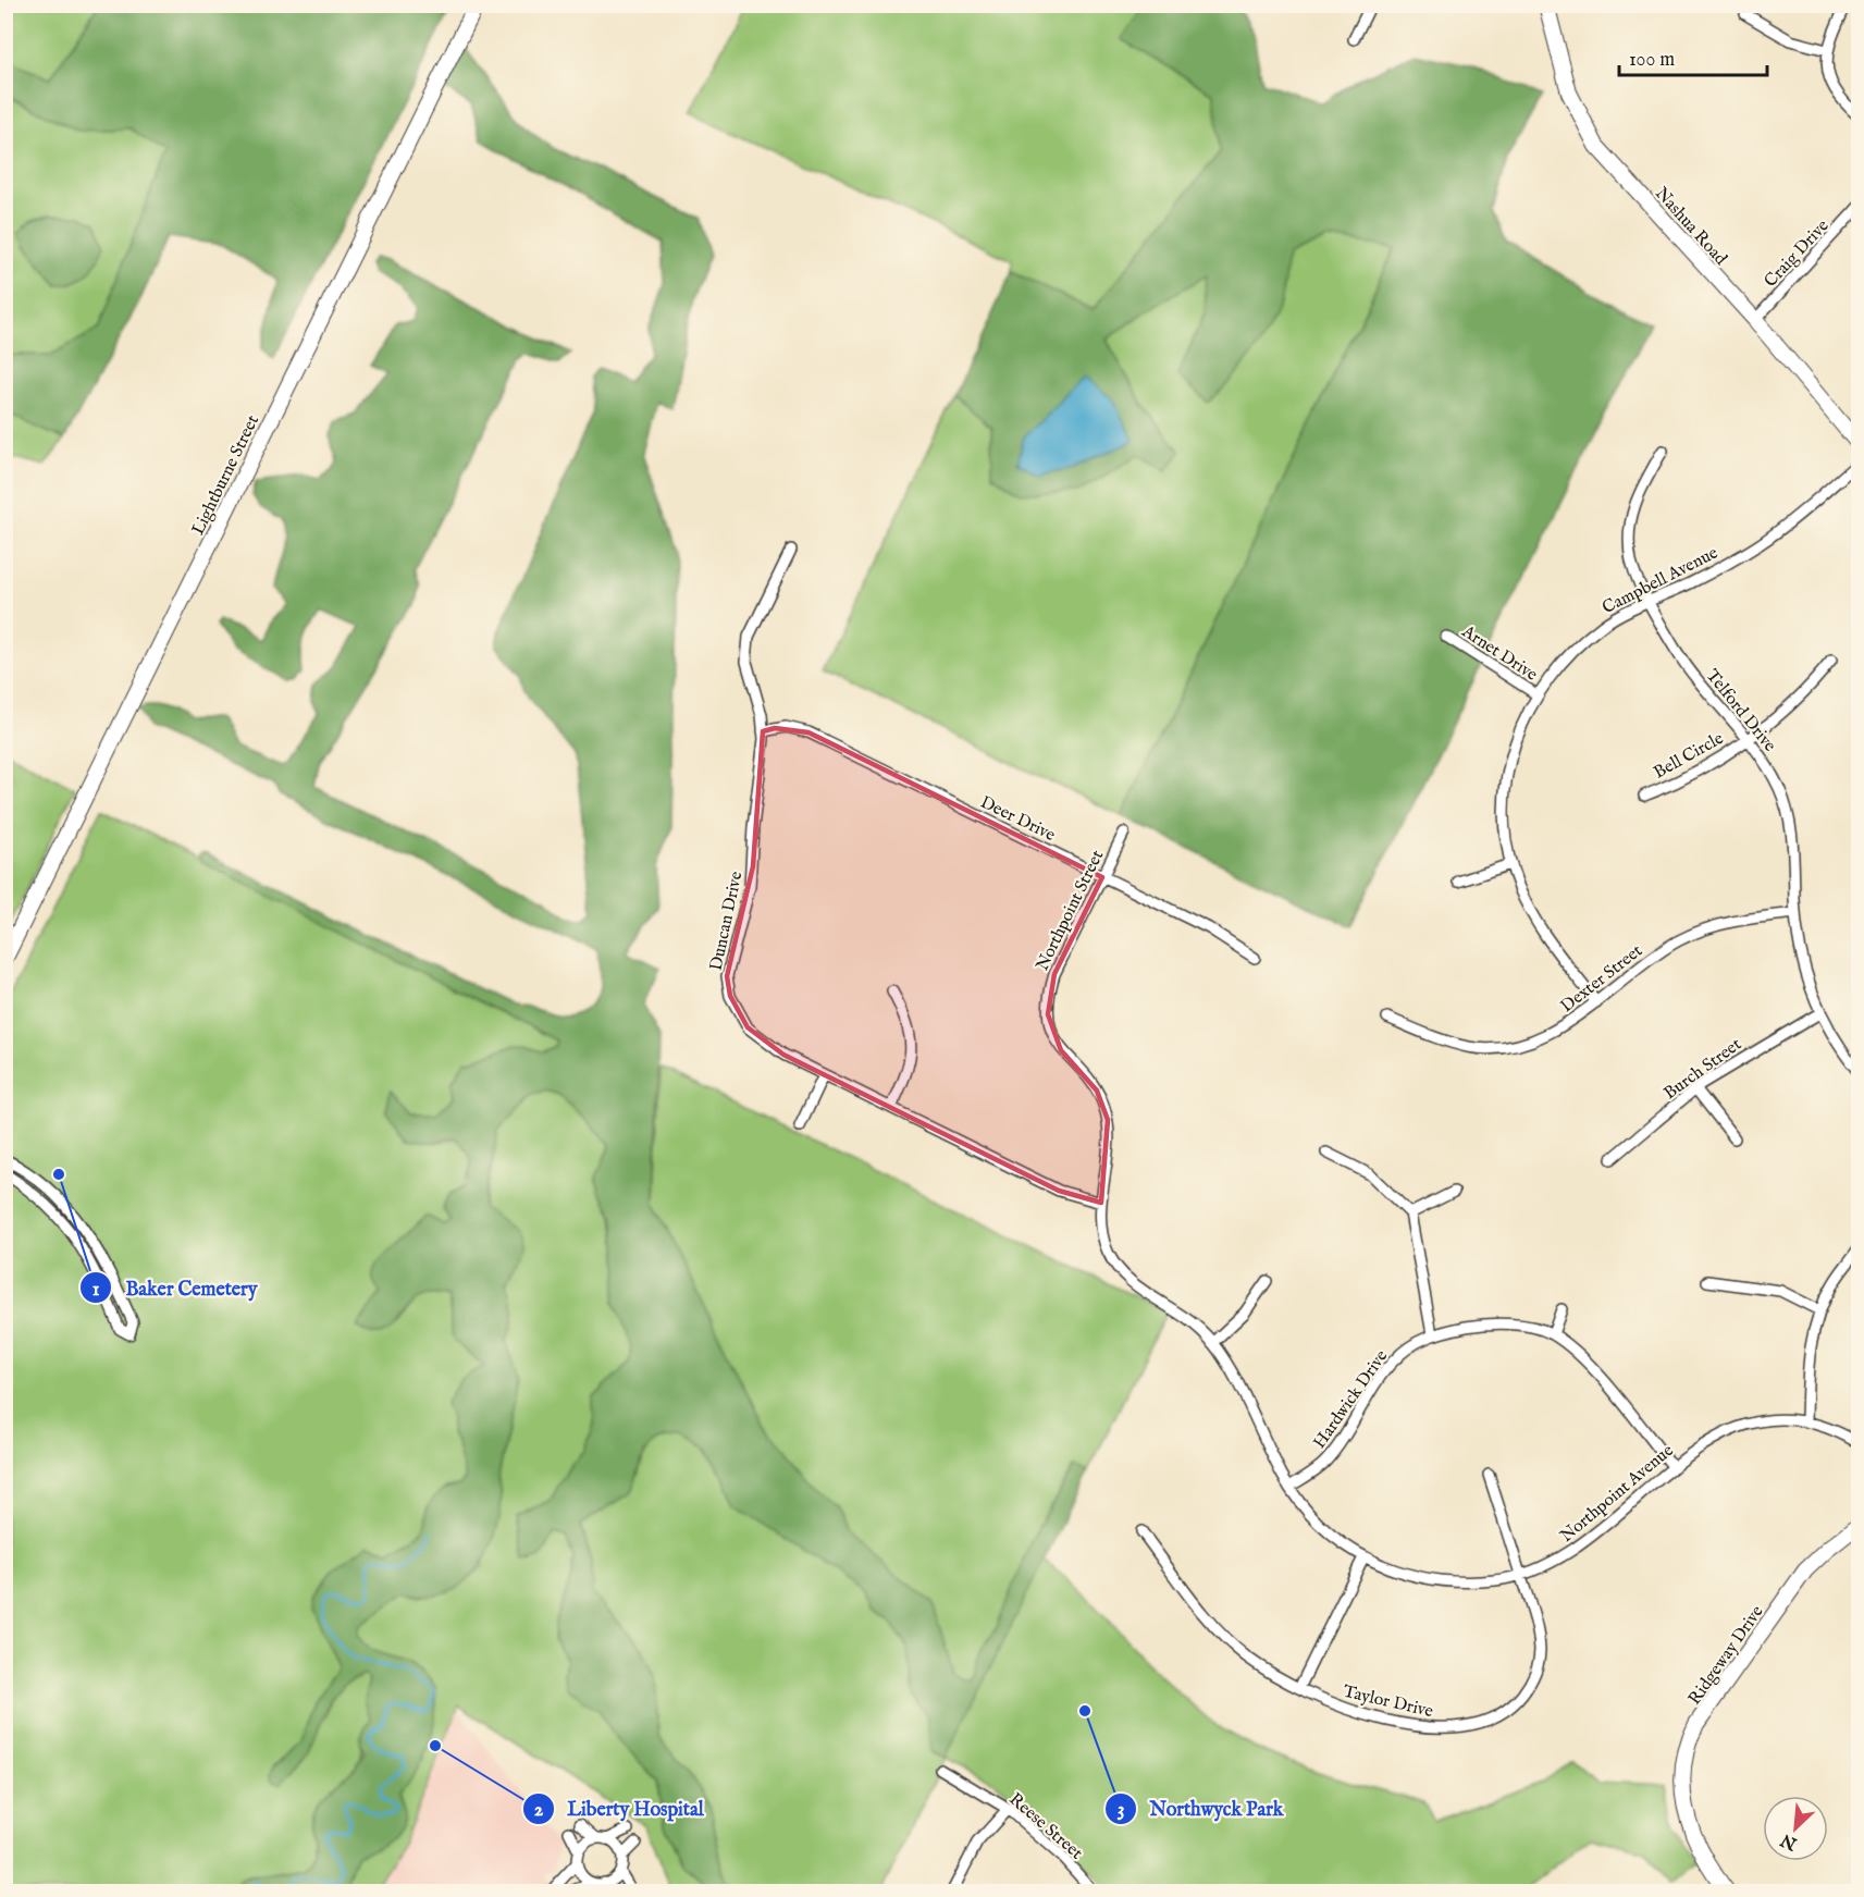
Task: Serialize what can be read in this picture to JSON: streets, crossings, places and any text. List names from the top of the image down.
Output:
{
  "streets": {
    "main road": ["Nashua Road", "Lightburne Street", "Ridgeway Drive"],
    "street": [
      "Craig Drive",
      "Campbell Avenue",
      "Arnet Drive",
      "Telford Drive",
      "Bell Circle",
      "Deer Drive",
      "Northpoint Street",
      "Duncan Drive",
      "Dexter Street",
      "Burch Street",
      "Hardwick Drive",
      "Northpoint Avenue",
      "Taylor Drive",
      "Reese Street"
    ]
  },
  "crossings": [
    ["Nashua Road", "Craig Drive"],
    ["Campbell Avenue", "Arnet Drive"],
    ["Campbell Avenue", "Telford Drive"],
    ["Campbell Avenue", "Dexter Street"],
    ["Telford Drive", "Bell Circle"],
    ["Telford Drive", "Dexter Street"],
    ["Telford Drive", "Burch Street"],
    ["Deer Drive", "Northpoint Street"],
    ["Deer Drive", "Duncan Drive"],
    ["Northpoint Street", "Duncan Drive"],
    ["Northpoint Street", "Northpoint Avenue"],
    ["Hardwick Drive", "Northpoint Avenue"],
    ["Northpoint Avenue", "Taylor Drive"]
  ],
  "places": ["Baker Cemetery", "Northwyck Park", "Liberty Hospital"],
  "scale_bar": "100 m",
  "north": "bottom left"
}
